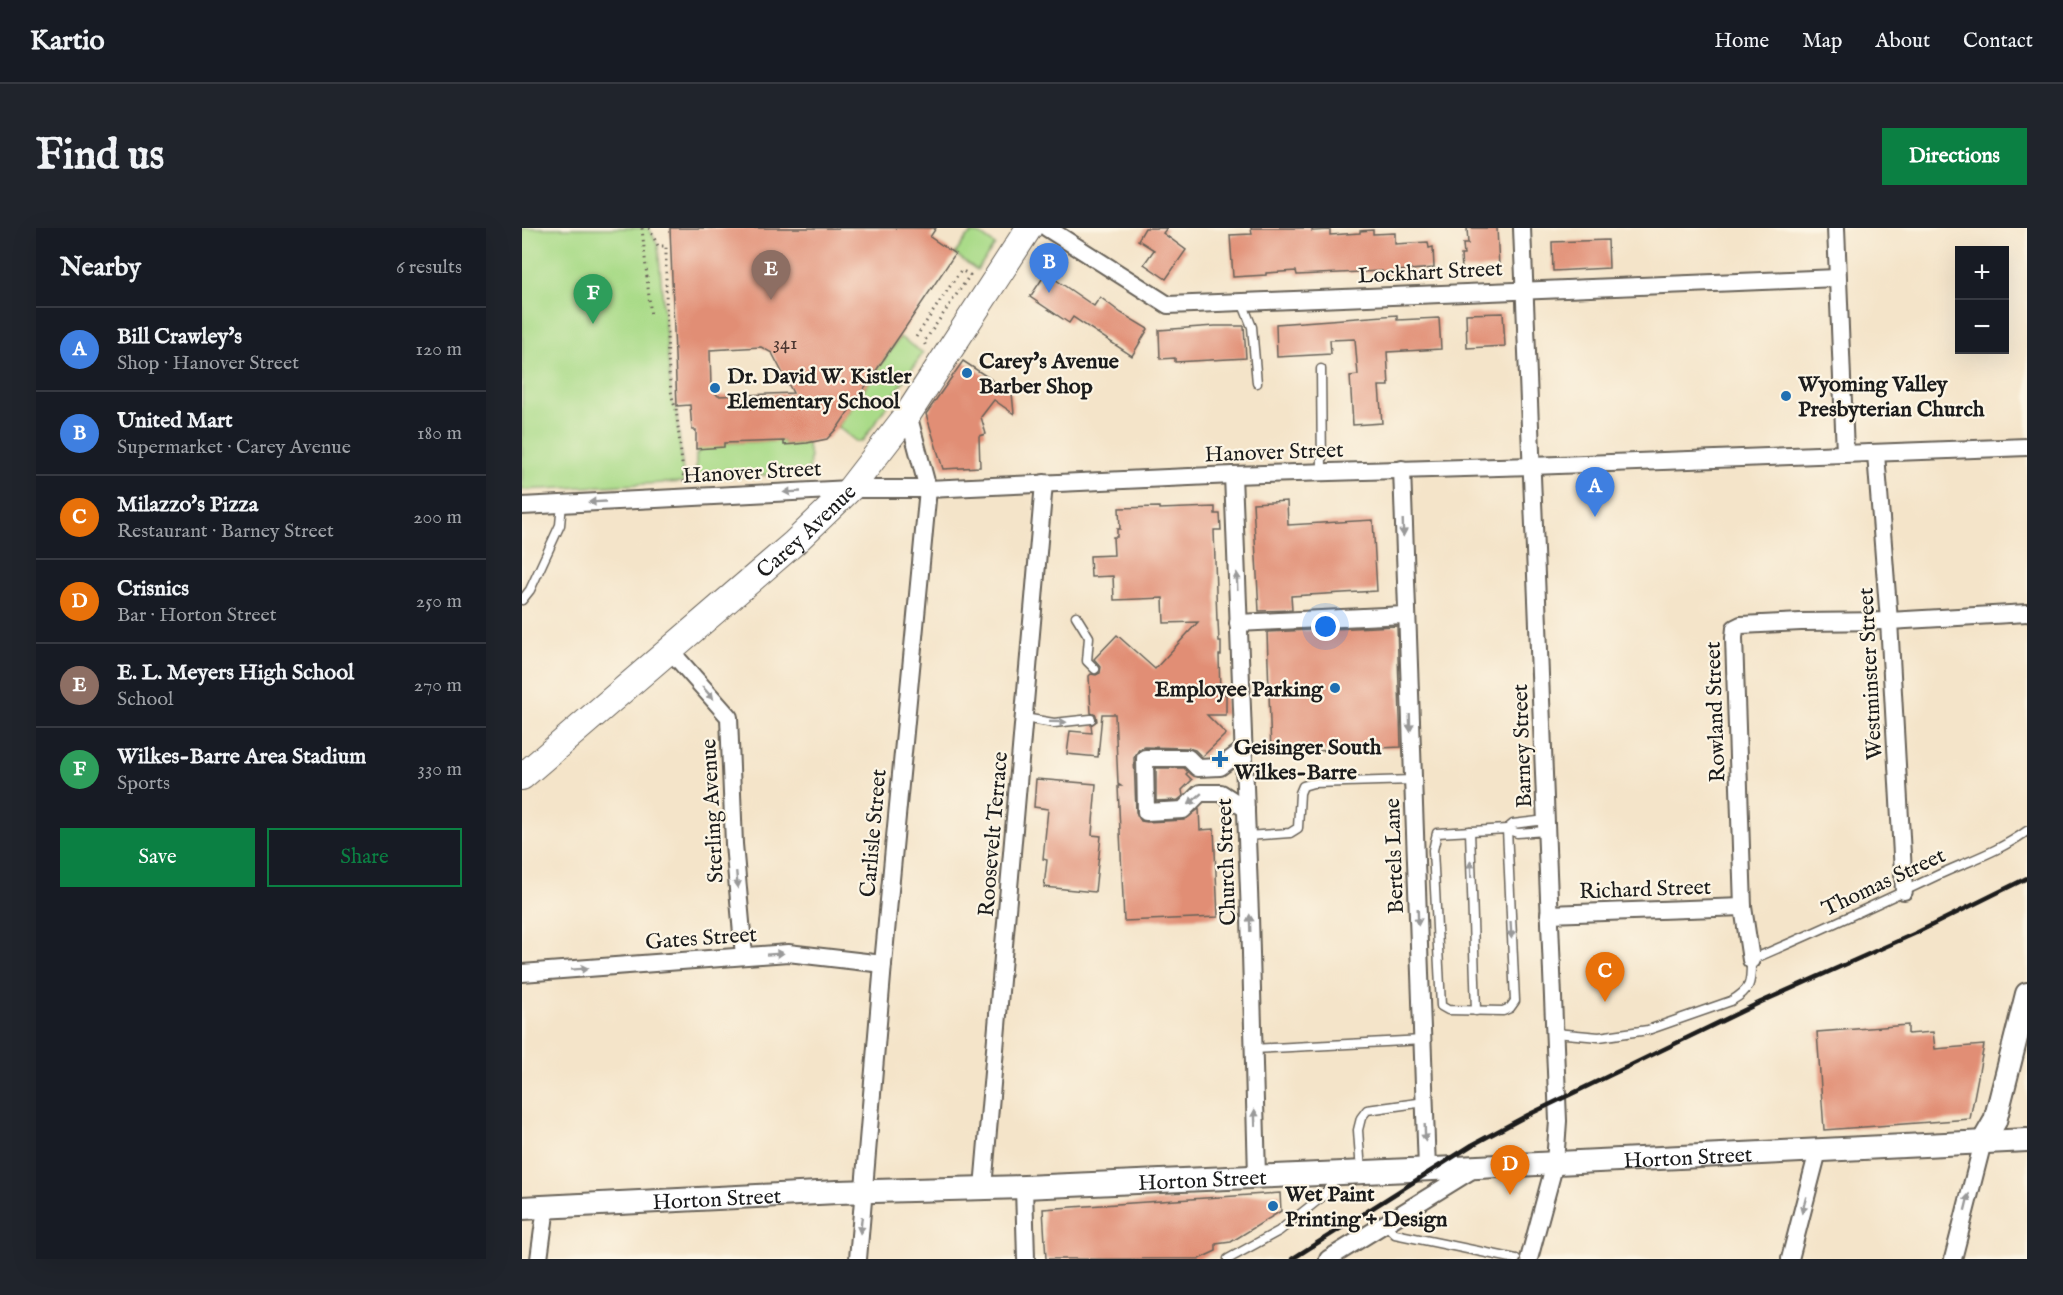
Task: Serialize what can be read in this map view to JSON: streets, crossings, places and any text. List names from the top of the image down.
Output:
{
  "streets": {
    "main road": ["Carey Avenue", "Horton Street"],
    "street": [
      "Lockhart Street",
      "Hanover Street",
      "Westminster Street",
      "Rowland Street",
      "Barney Street",
      "Sterling Avenue",
      "Carlisle Street",
      "Roosevelt Terrace",
      "Bertels Lane",
      "Church Street",
      "Richard Street",
      "Gates Street"
    ],
    "lane": ["Thomas Street"]
  },
  "crossings": [
    ["Lockhart Street", "Barney Street"],
    ["Hanover Street", "Carey Avenue"],
    ["Hanover Street", "Westminster Street"],
    ["Hanover Street", "Barney Street"],
    ["Hanover Street", "Carlisle Street"],
    ["Hanover Street", "Roosevelt Terrace"],
    ["Hanover Street", "Bertels Lane"],
    ["Hanover Street", "Church Street"],
    ["Carey Avenue", "Sterling Avenue"],
    ["Carey Avenue", "Carlisle Street"],
    ["Westminster Street", "Rowland Street"],
    ["Westminster Street", "Thomas Street"],
    ["Rowland Street", "Richard Street"],
    ["Barney Street", "Richard Street"],
    ["Barney Street", "Horton Street"],
    ["Sterling Avenue", "Gates Street"],
    ["Carlisle Street", "Gates Street"],
    ["Carlisle Street", "Horton Street"],
    ["Roosevelt Terrace", "Horton Street"],
    ["Bertels Lane", "Horton Street"],
    ["Church Street", "Horton Street"]
  ],
  "one_way": [
    "Sterling Avenue",
    "Bertels Lane",
    "Church Street",
    "Gates Street"
  ],
  "places": {
    "other": [
      "Carey's Avenue Barber Shop",
      "Dr. David W. Kistler Elementary School",
      "Wyoming Valley Presbyterian Church",
      "Employee Parking",
      "Wet Paint Printing + Design"
    ],
    "health": ["Geisinger South Wilkes-Barre"]
  },
  "house_numbers": ["341"],
  "page": {
    "header": "Kartio",
    "nav": [
      "Home",
      "Map",
      "About",
      "Contact"
    ],
    "buttons": [
      "Directions",
      ["Save", "Share"]
    ],
    "title": "Find us",
    "heading": ["Nearby", "6 results"],
    "pins": [
      "B",
      "E",
      "F",
      "A",
      "C",
      "D"
    ],
    "map_buttons": ["+", "−"],
    "list": [
      {
        "mark": "A",
        "name": "Bill Crawley's",
        "note": "Shop · Hanover Street",
        "value": "120 m"
      },
      {
        "mark": "B",
        "name": "United Mart",
        "note": "Supermarket · Carey Avenue",
        "value": "180 m"
      },
      {
        "mark": "C",
        "name": "Milazzo's Pizza",
        "note": "Restaurant · Barney Street",
        "value": "200 m"
      },
      {
        "mark": "D",
        "name": "Crisnics",
        "note": "Bar · Horton Street",
        "value": "250 m"
      },
      {
        "mark": "E",
        "name": "E. L. Meyers High School",
        "note": "School",
        "value": "270 m"
      },
      {
        "mark": "F",
        "name": "Wilkes-Barre Area Stadium",
        "note": "Sports",
        "value": "330 m"
      }
    ]
  }
}
